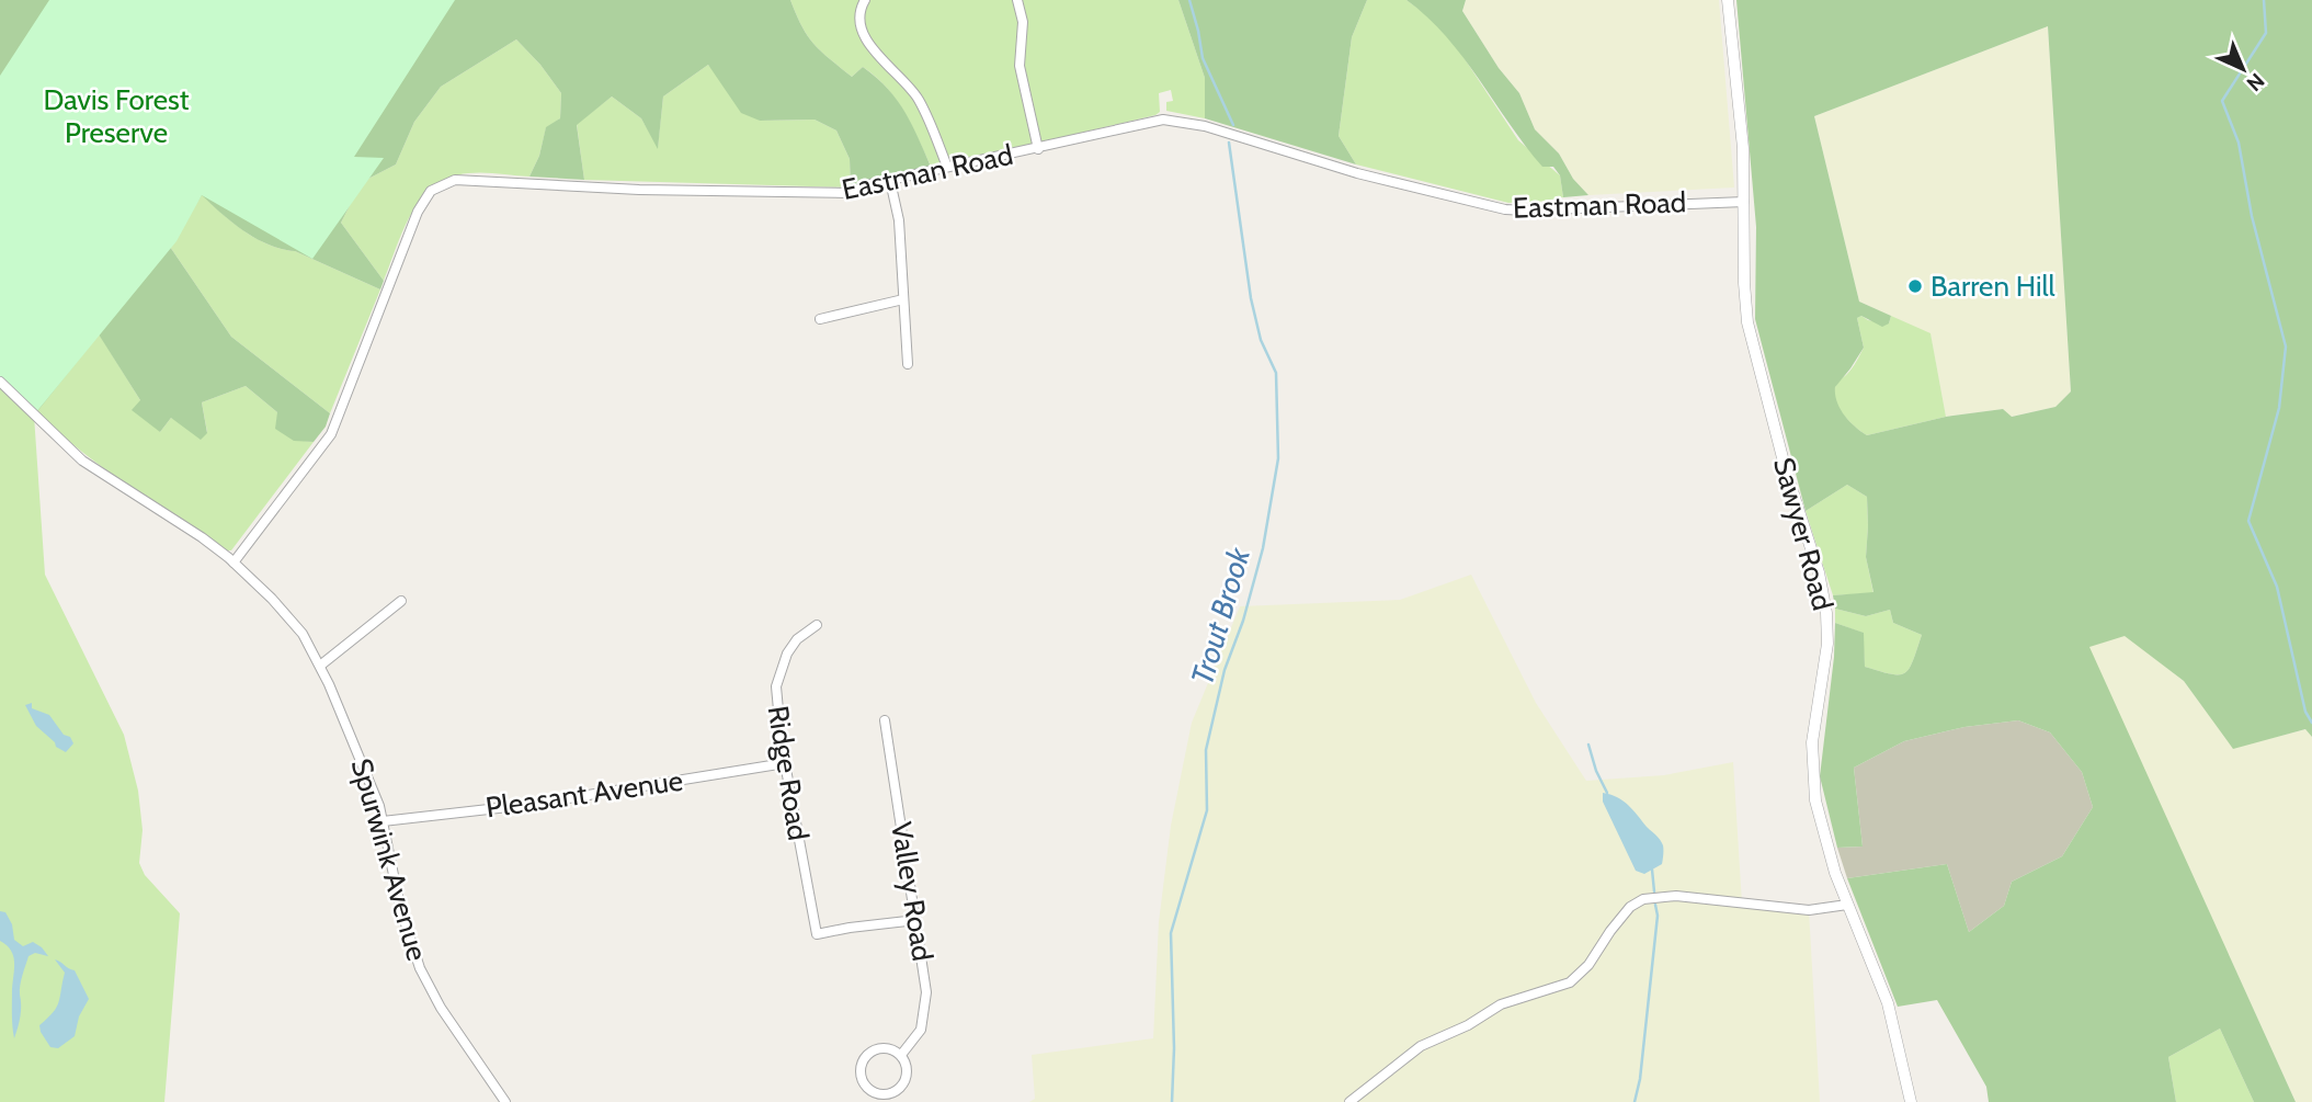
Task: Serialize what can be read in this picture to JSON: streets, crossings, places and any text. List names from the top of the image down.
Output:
{
  "streets": {
    "street": [
      "Eastman Road",
      "Sawyer Road",
      "Ridge Road",
      "Pleasant Avenue",
      "Spurwink Avenue",
      "Valley Road"
    ]
  },
  "crossings": [
    ["Eastman Road", "Sawyer Road"],
    ["Eastman Road", "Spurwink Avenue"],
    ["Ridge Road", "Pleasant Avenue"],
    ["Ridge Road", "Valley Road"],
    ["Pleasant Avenue", "Spurwink Avenue"]
  ],
  "water": ["Trout Brook"],
  "parks": ["Davis Forest Preserve"],
  "places": ["Barren Hill"],
  "north": "bottom right"
}
